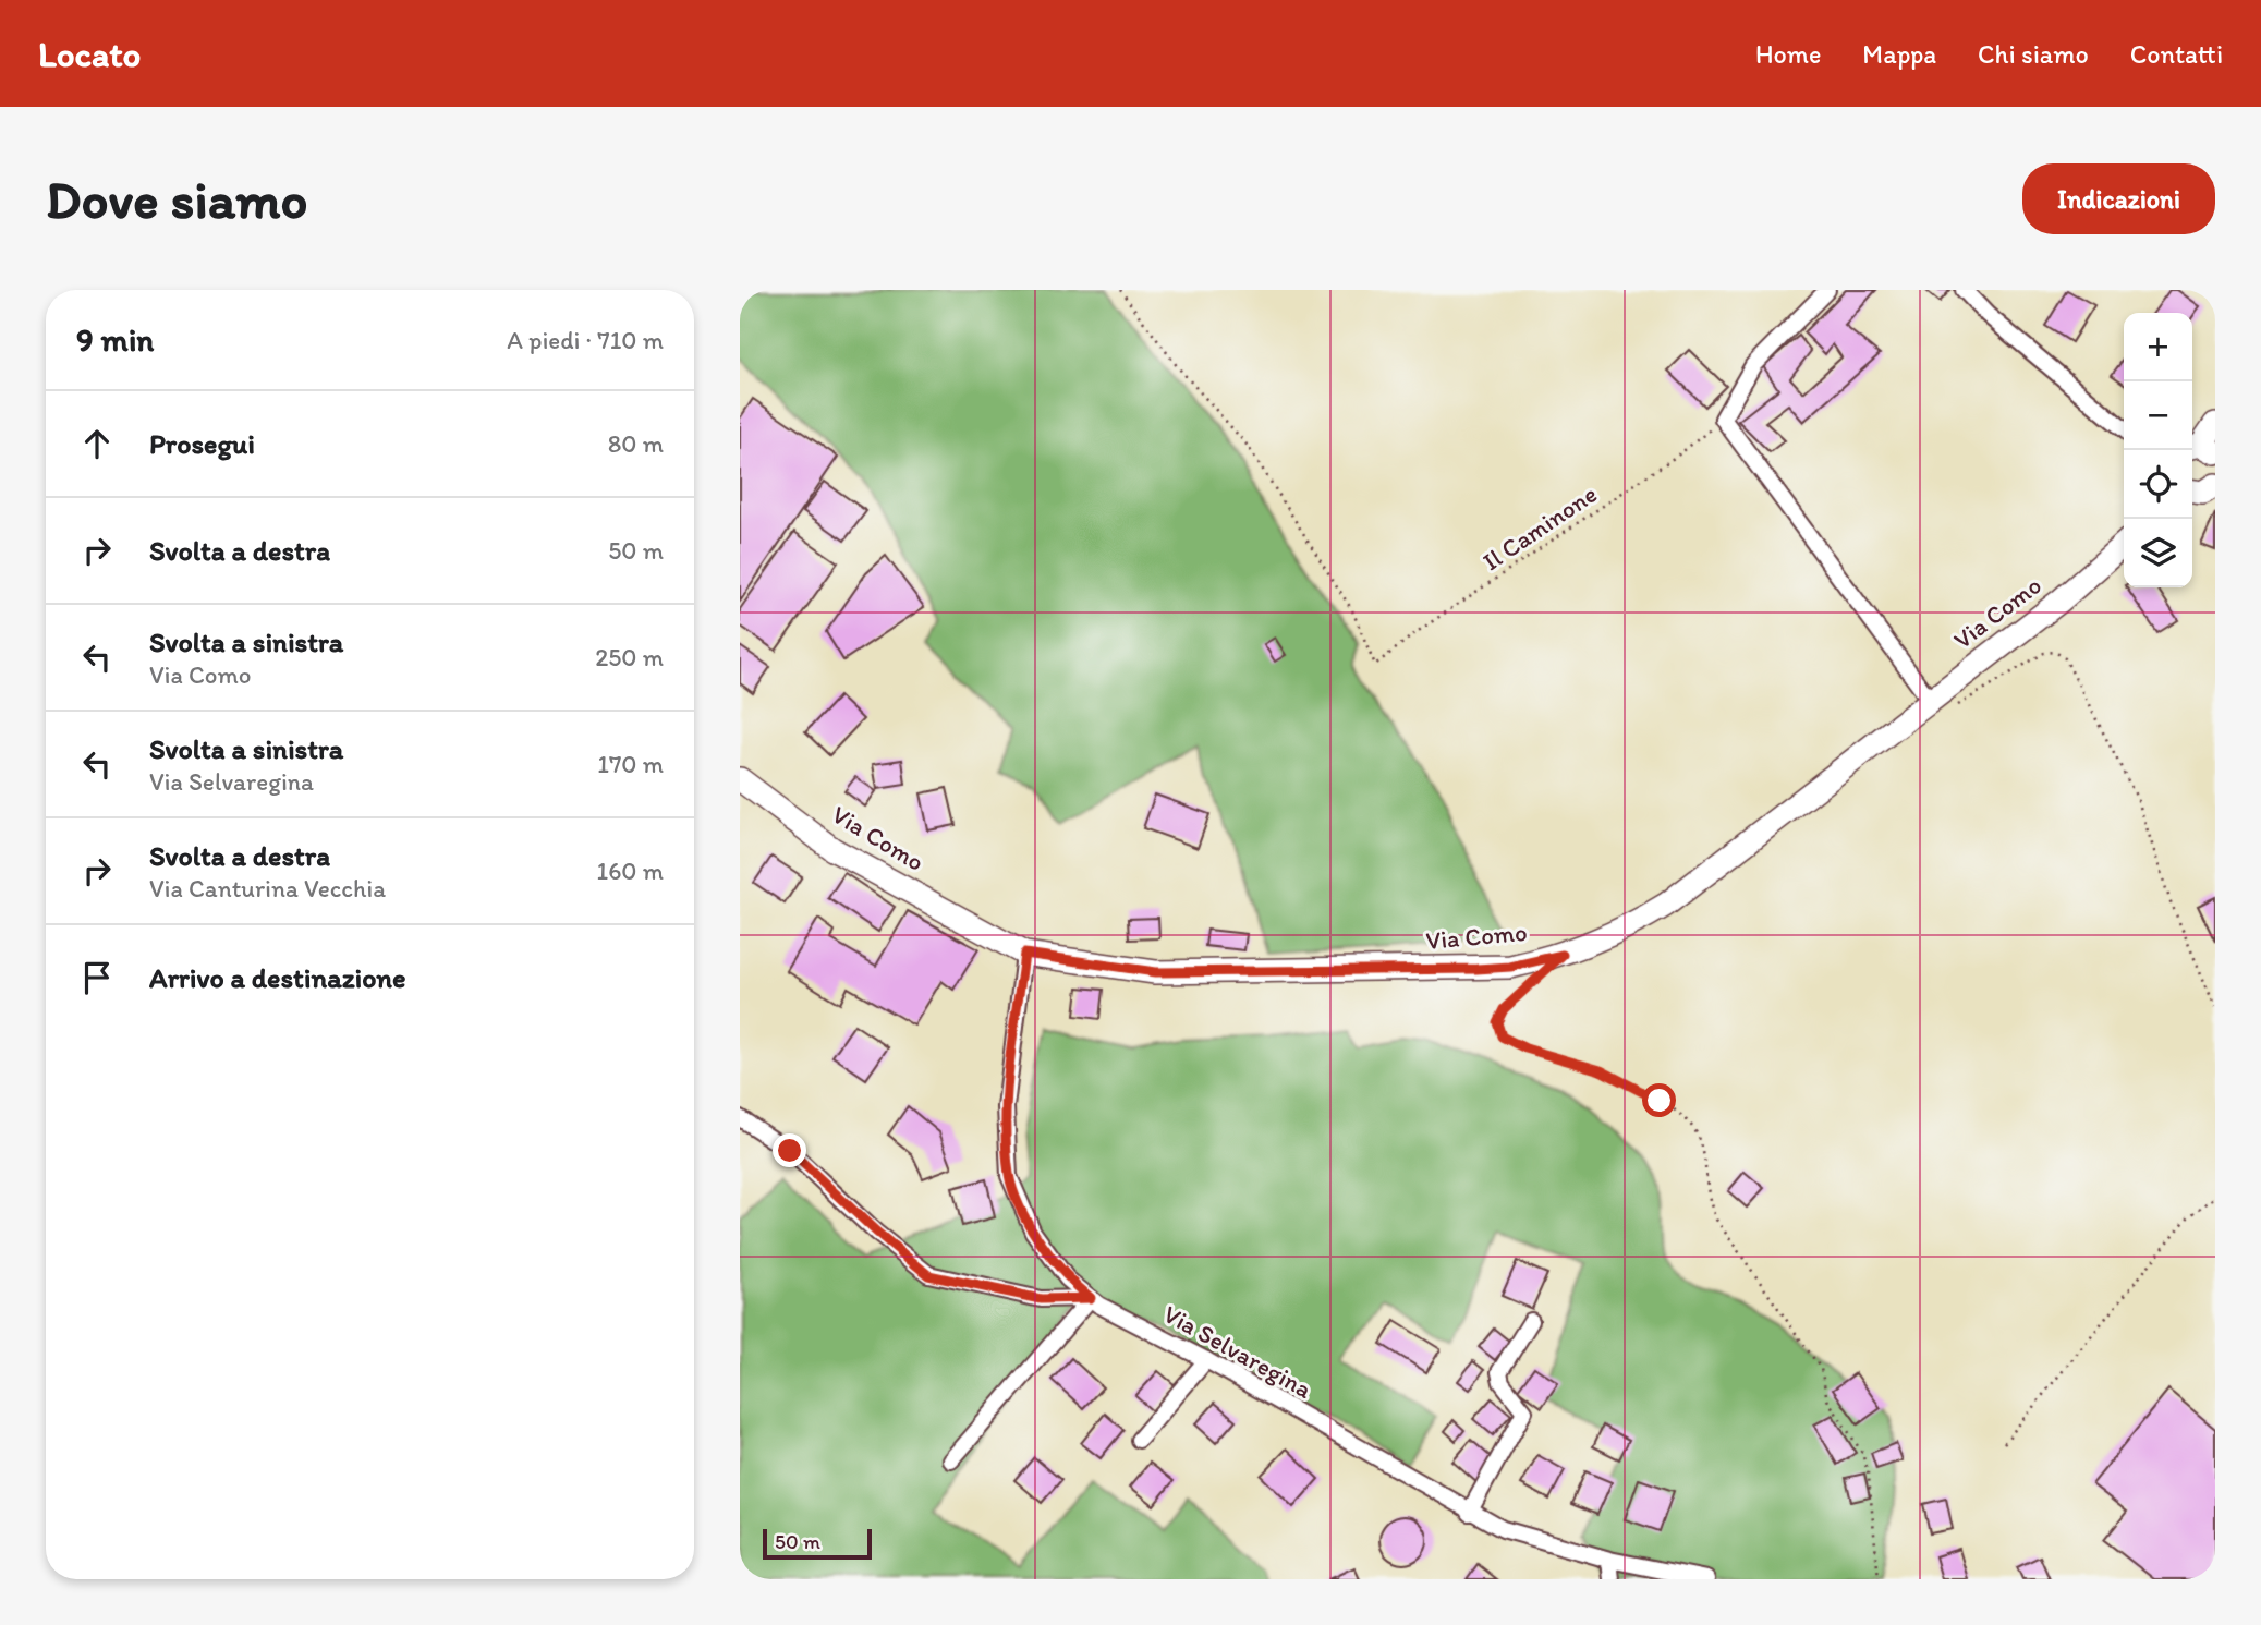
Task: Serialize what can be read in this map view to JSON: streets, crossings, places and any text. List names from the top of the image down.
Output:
{
  "streets": {
    "main road": ["Via Como"],
    "street": ["Via Selvaregina"],
    "path": ["Il Caminone"]
  },
  "crossings": [
    ["Via Como", "Via Selvaregina"]
  ],
  "scale_bar": "50 m",
  "page": {
    "header": "Locato",
    "nav": [
      "Home",
      "Mappa",
      "Chi siamo",
      "Contatti"
    ],
    "buttons": "Indicazioni",
    "title": "Dove siamo",
    "heading": ["9 min", "A piedi · 710 m"],
    "map_buttons": ["+", "−"],
    "list": [
      ["Prosegui", "80 m"],
      ["Svolta a destra", "50 m"],
      ["Svolta a sinistra", "Via Como", "250 m"],
      ["Svolta a sinistra", "Via Selvaregina", "170 m"],
      ["Svolta a destra", "Via Canturina Vecchia", "160 m"],
      "Arrivo a destinazione"
    ],
    "scale": "50 m"
  }
}
